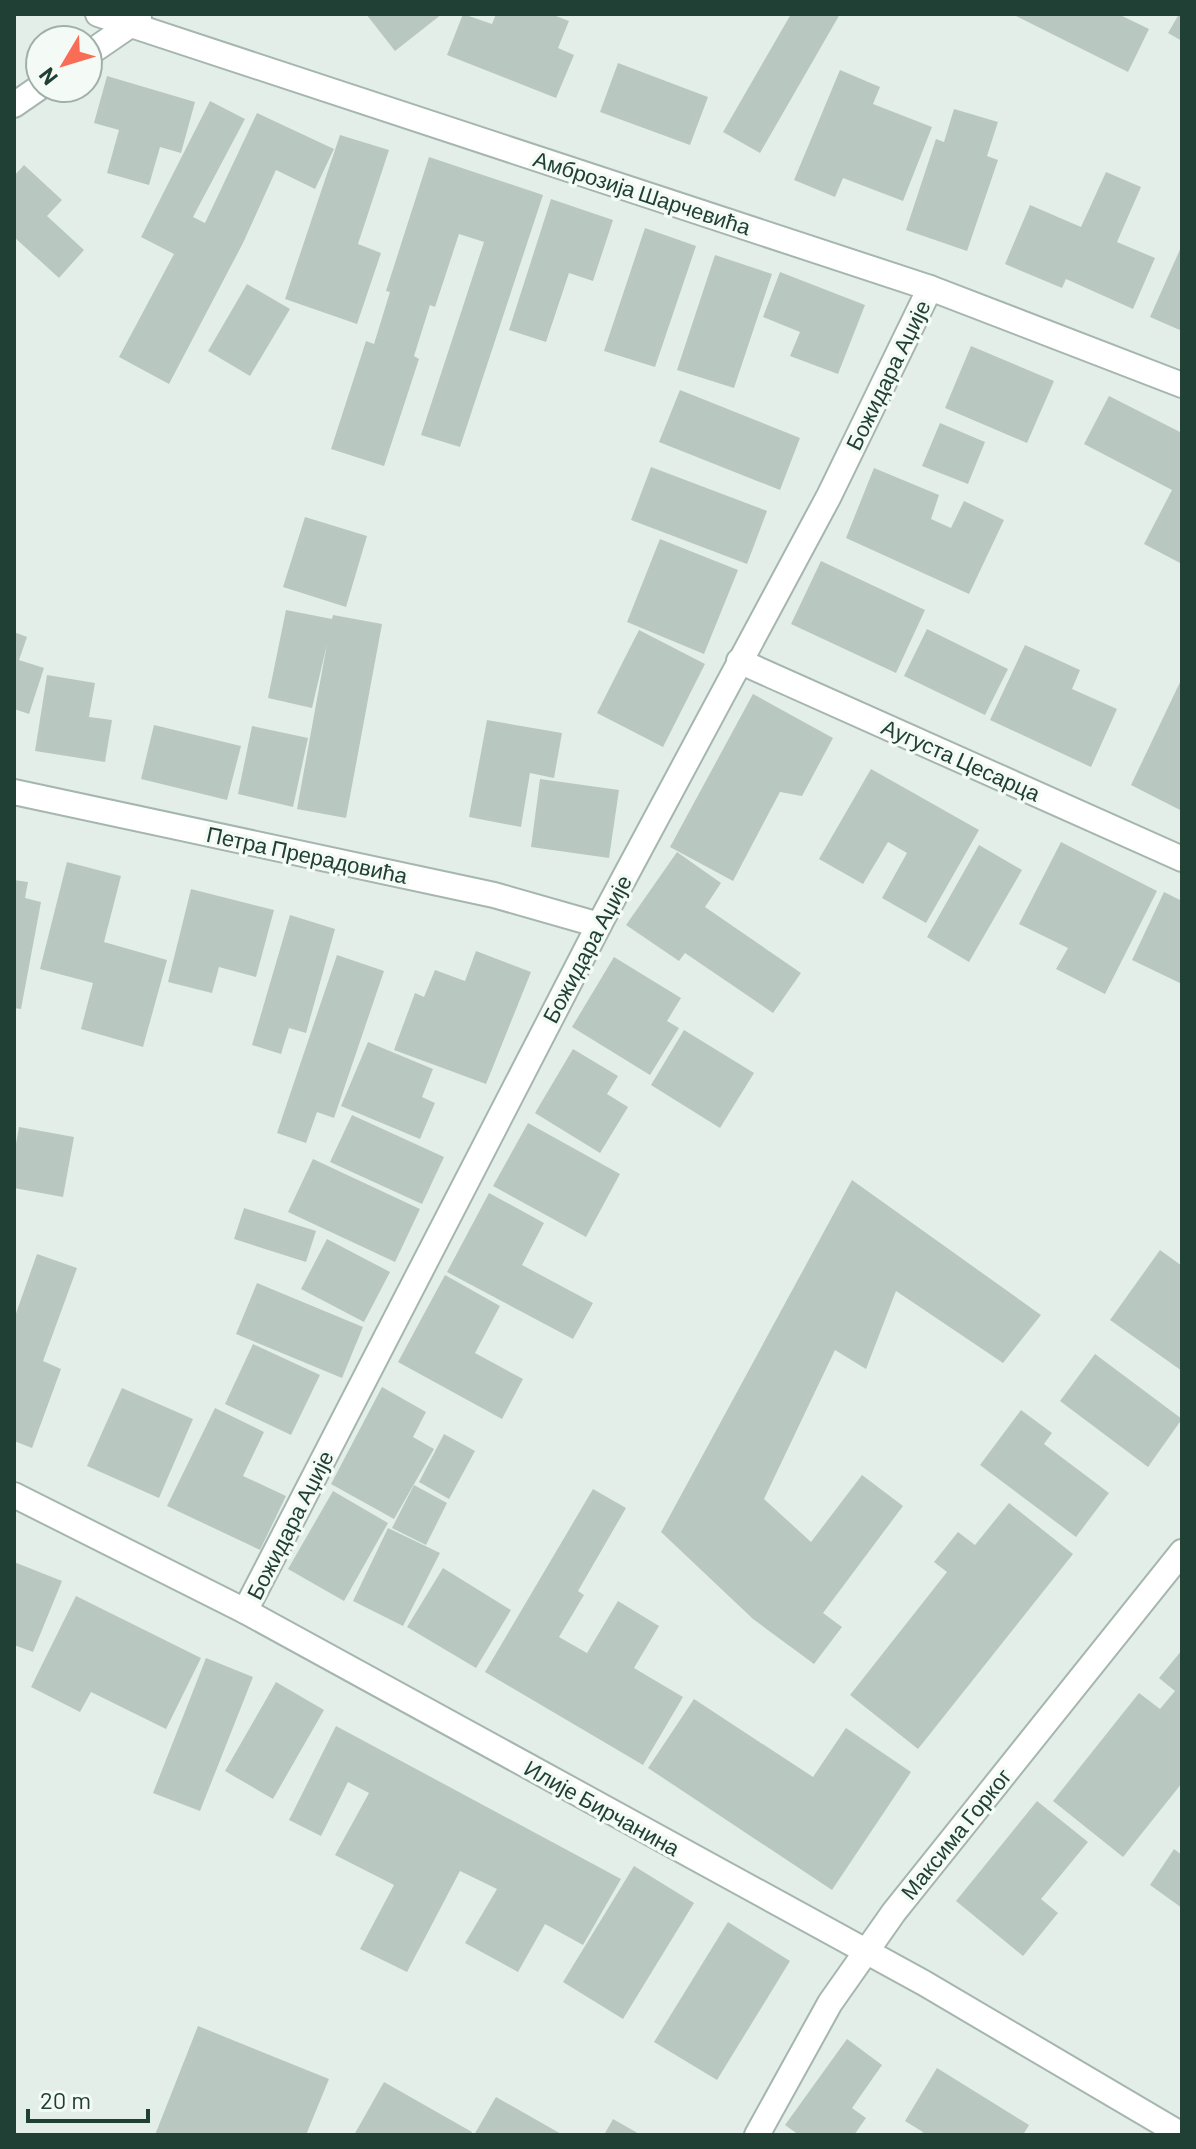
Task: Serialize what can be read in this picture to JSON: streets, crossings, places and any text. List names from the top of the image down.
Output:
{
  "streets": {
    "street": [
      "Амброзија Шарчевића",
      "Божидара Аџије",
      "Аугуста Цесарца",
      "Петра Прерадовића",
      "Илије Бирчанина",
      "Максима Горког"
    ]
  },
  "crossings": [
    ["Амброзија Шарчевића", "Божидара Аџије"],
    ["Божидара Аџије", "Аугуста Цесарца"],
    ["Божидара Аџије", "Петра Прерадовића"],
    ["Божидара Аџије", "Илије Бирчанина"],
    ["Илије Бирчанина", "Максима Горког"]
  ],
  "scale_bar": "20 m",
  "north": "bottom left"
}
